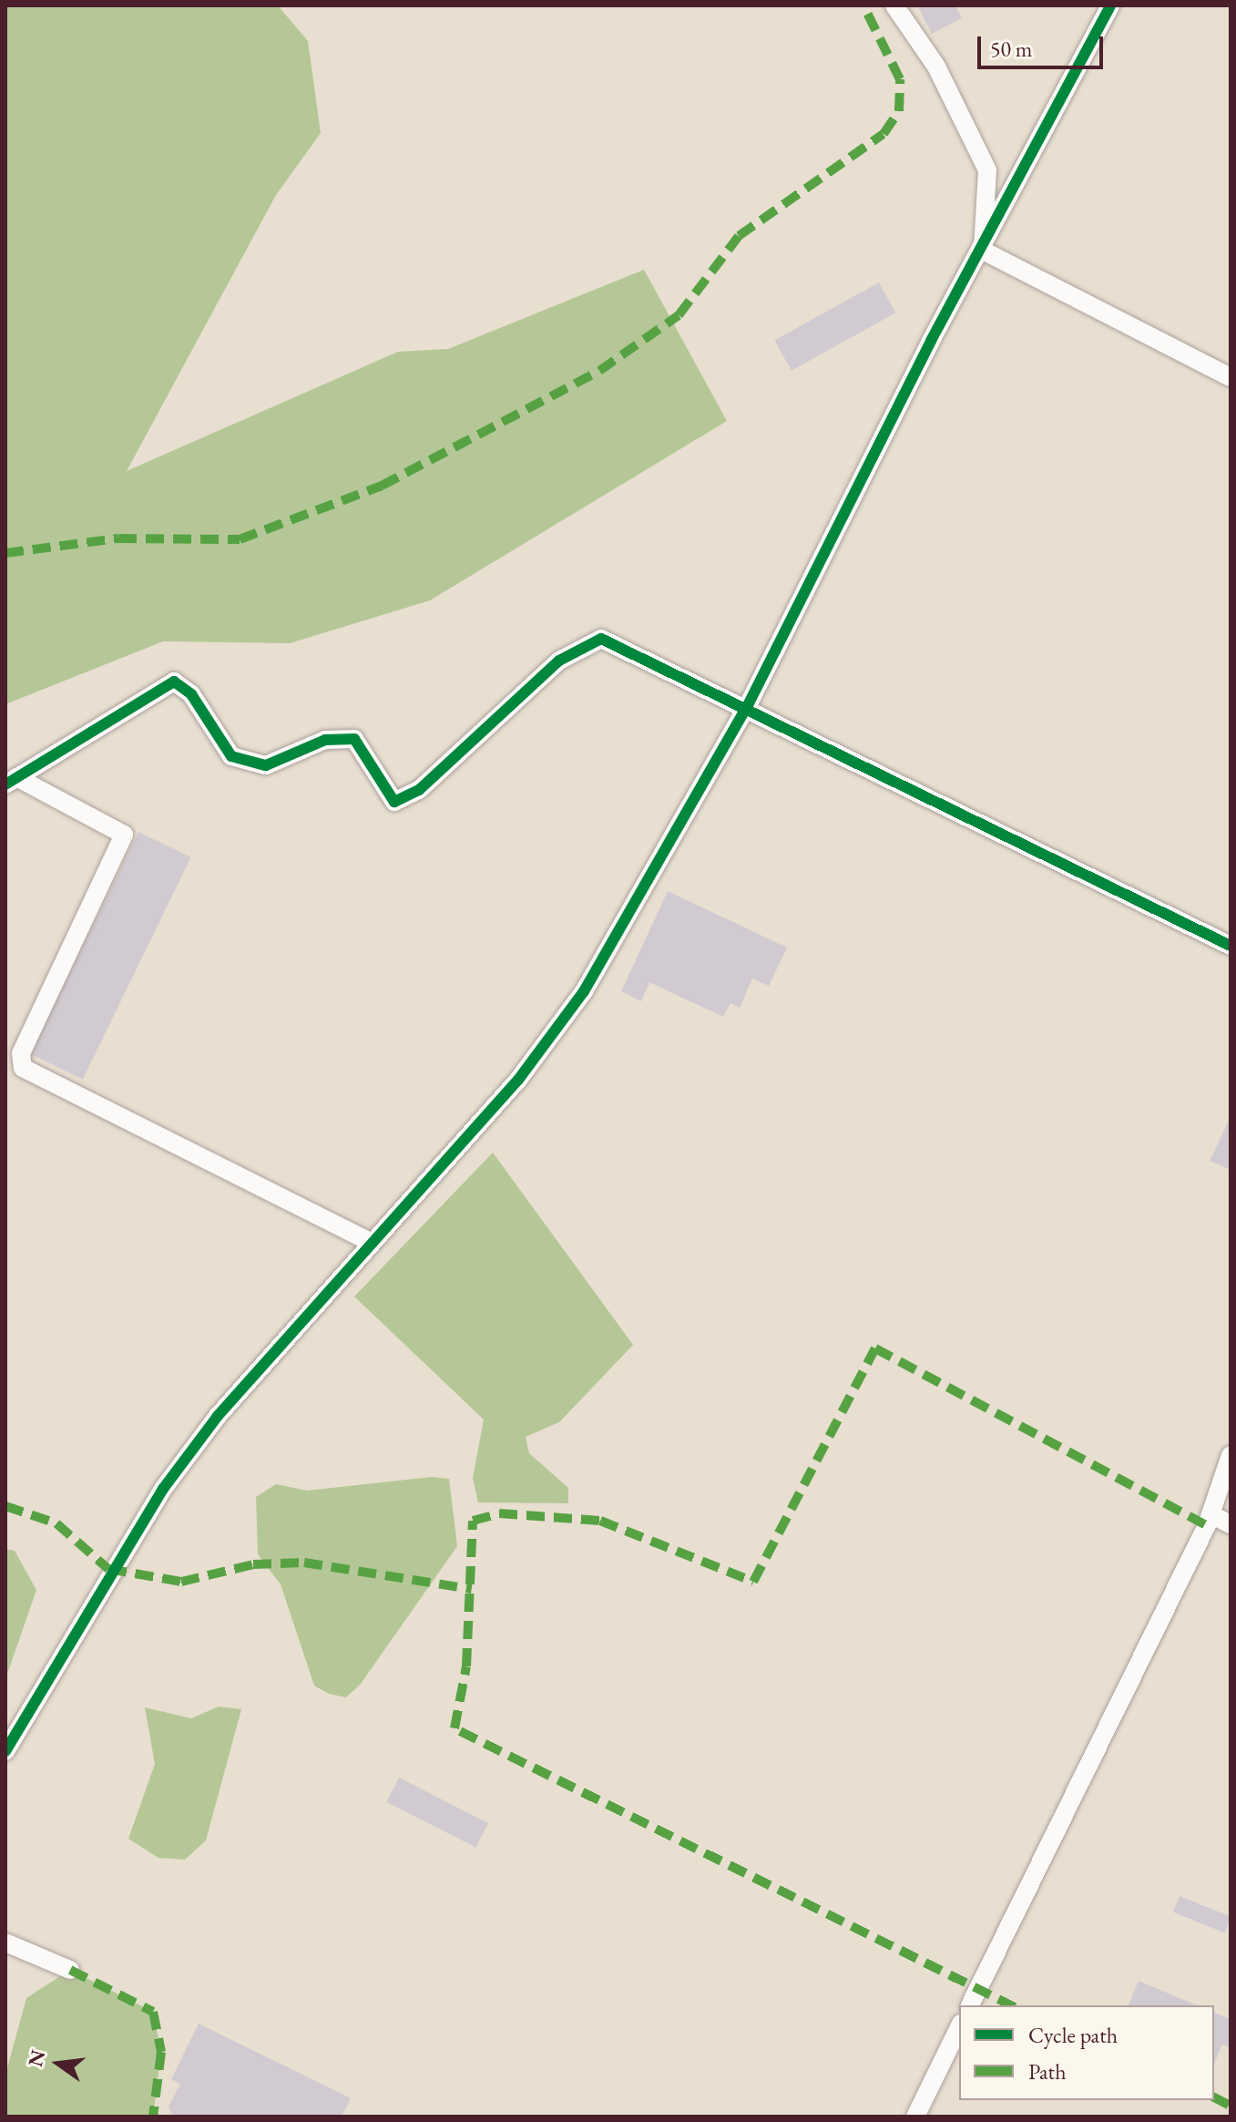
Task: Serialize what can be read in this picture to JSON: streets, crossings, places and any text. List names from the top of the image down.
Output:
{
  "legend": ["Cycle path", "Path"],
  "scale_bar": "50 m",
  "north": "left"
}
